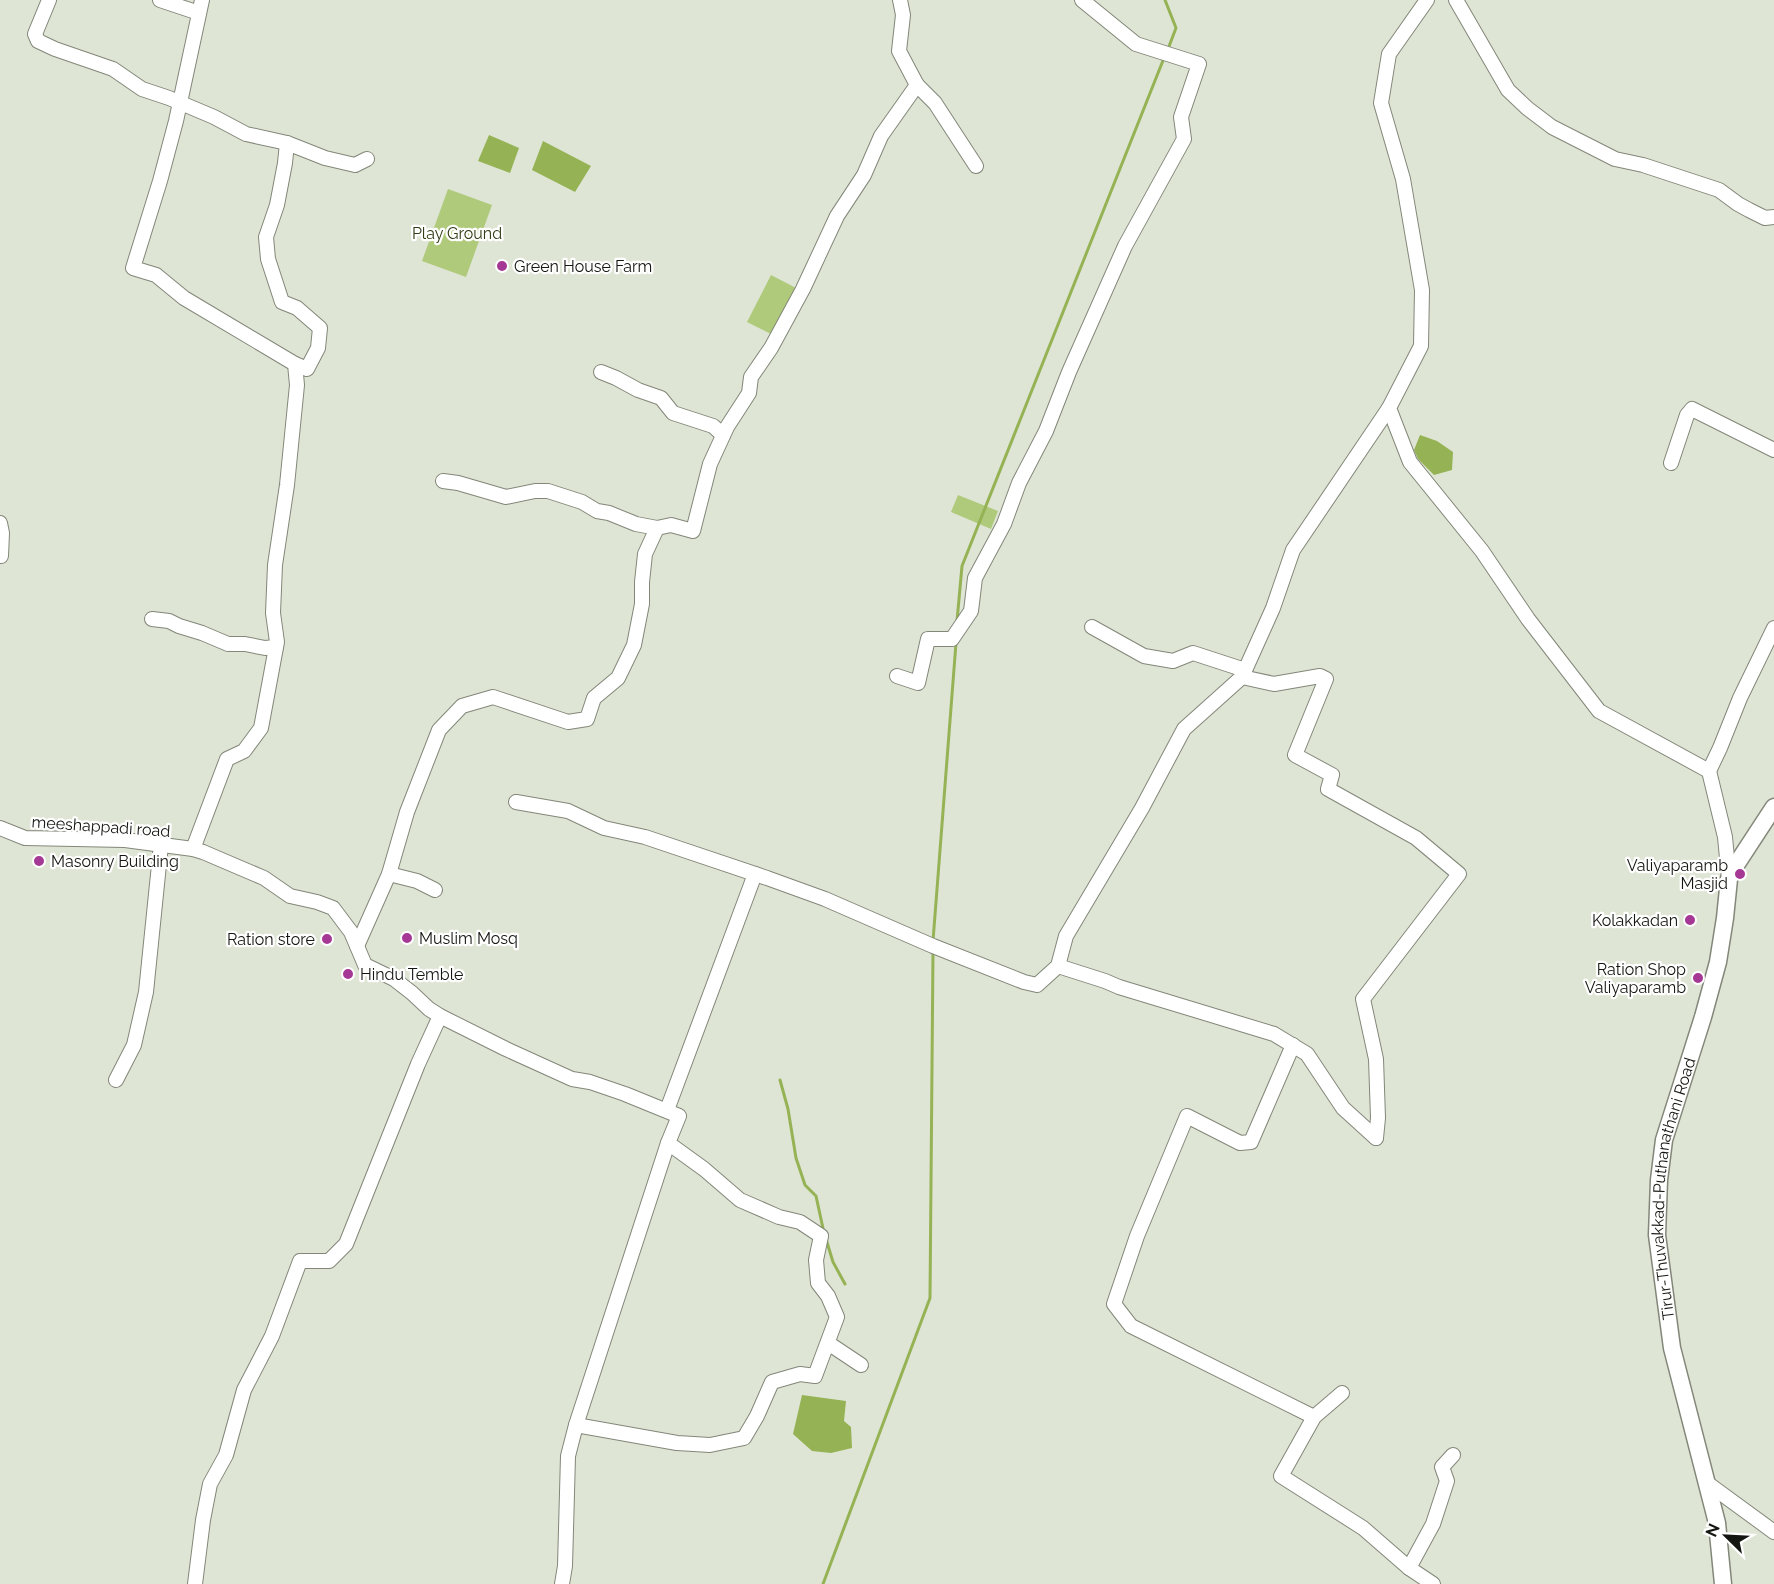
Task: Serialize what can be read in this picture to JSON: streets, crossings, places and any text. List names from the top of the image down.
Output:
{
  "streets": {
    "main road": ["Tirur-Thuvakkad-Puthanathani Road"],
    "street": ["meeshappadi road"]
  },
  "parks": ["Play Ground"],
  "places": [
    "Green House Farm",
    "Masonry Building",
    "Valiyaparamb Masjid",
    "Kolakkadan",
    "Muslim Mosq",
    "Ration store",
    "Hindu Temble",
    "Ration Shop Valiyaparamb"
  ],
  "north": "top left"
}
